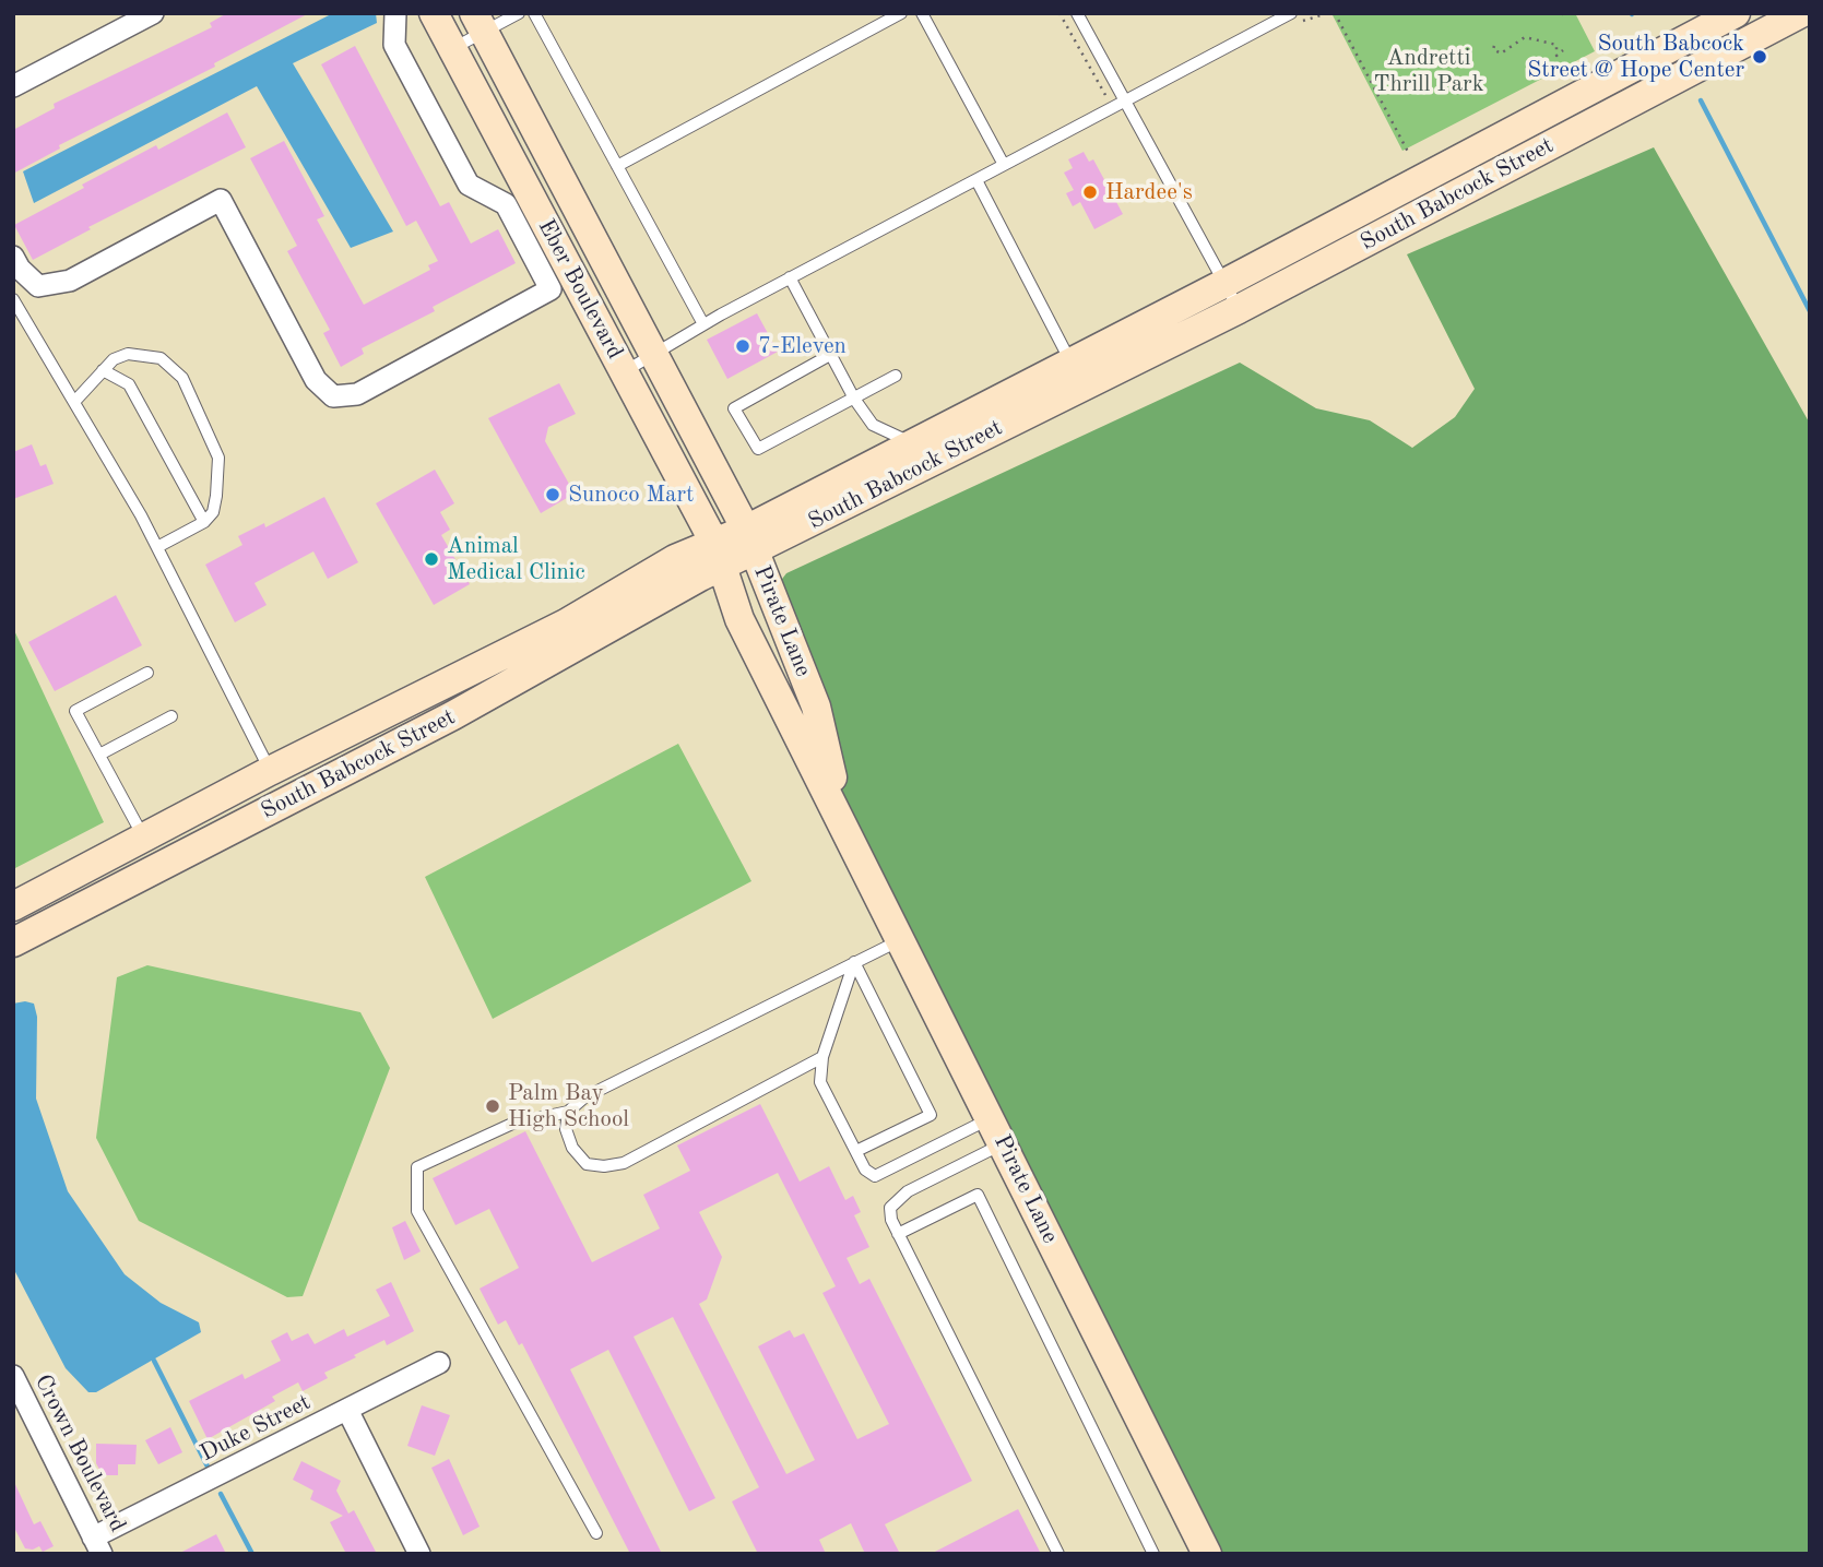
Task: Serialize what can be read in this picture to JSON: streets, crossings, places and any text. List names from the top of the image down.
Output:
{
  "streets": {
    "main road": ["South Babcock Street", "Eber Boulevard", "Pirate Lane"],
    "street": ["Duke Street", "Crown Boulevard"]
  },
  "crossings": [
    ["South Babcock Street", "Eber Boulevard"],
    ["South Babcock Street", "Pirate Lane"],
    ["Eber Boulevard", "Pirate Lane"],
    ["Duke Street", "Crown Boulevard"]
  ],
  "parks": ["Andretti Thrill Park"],
  "places": [
    "South Babcock Street @ Hope Center",
    "Hardee's",
    "7-Eleven",
    "Sunoco Mart",
    "Animal Medical Clinic",
    "Palm Bay High School"
  ]
}
